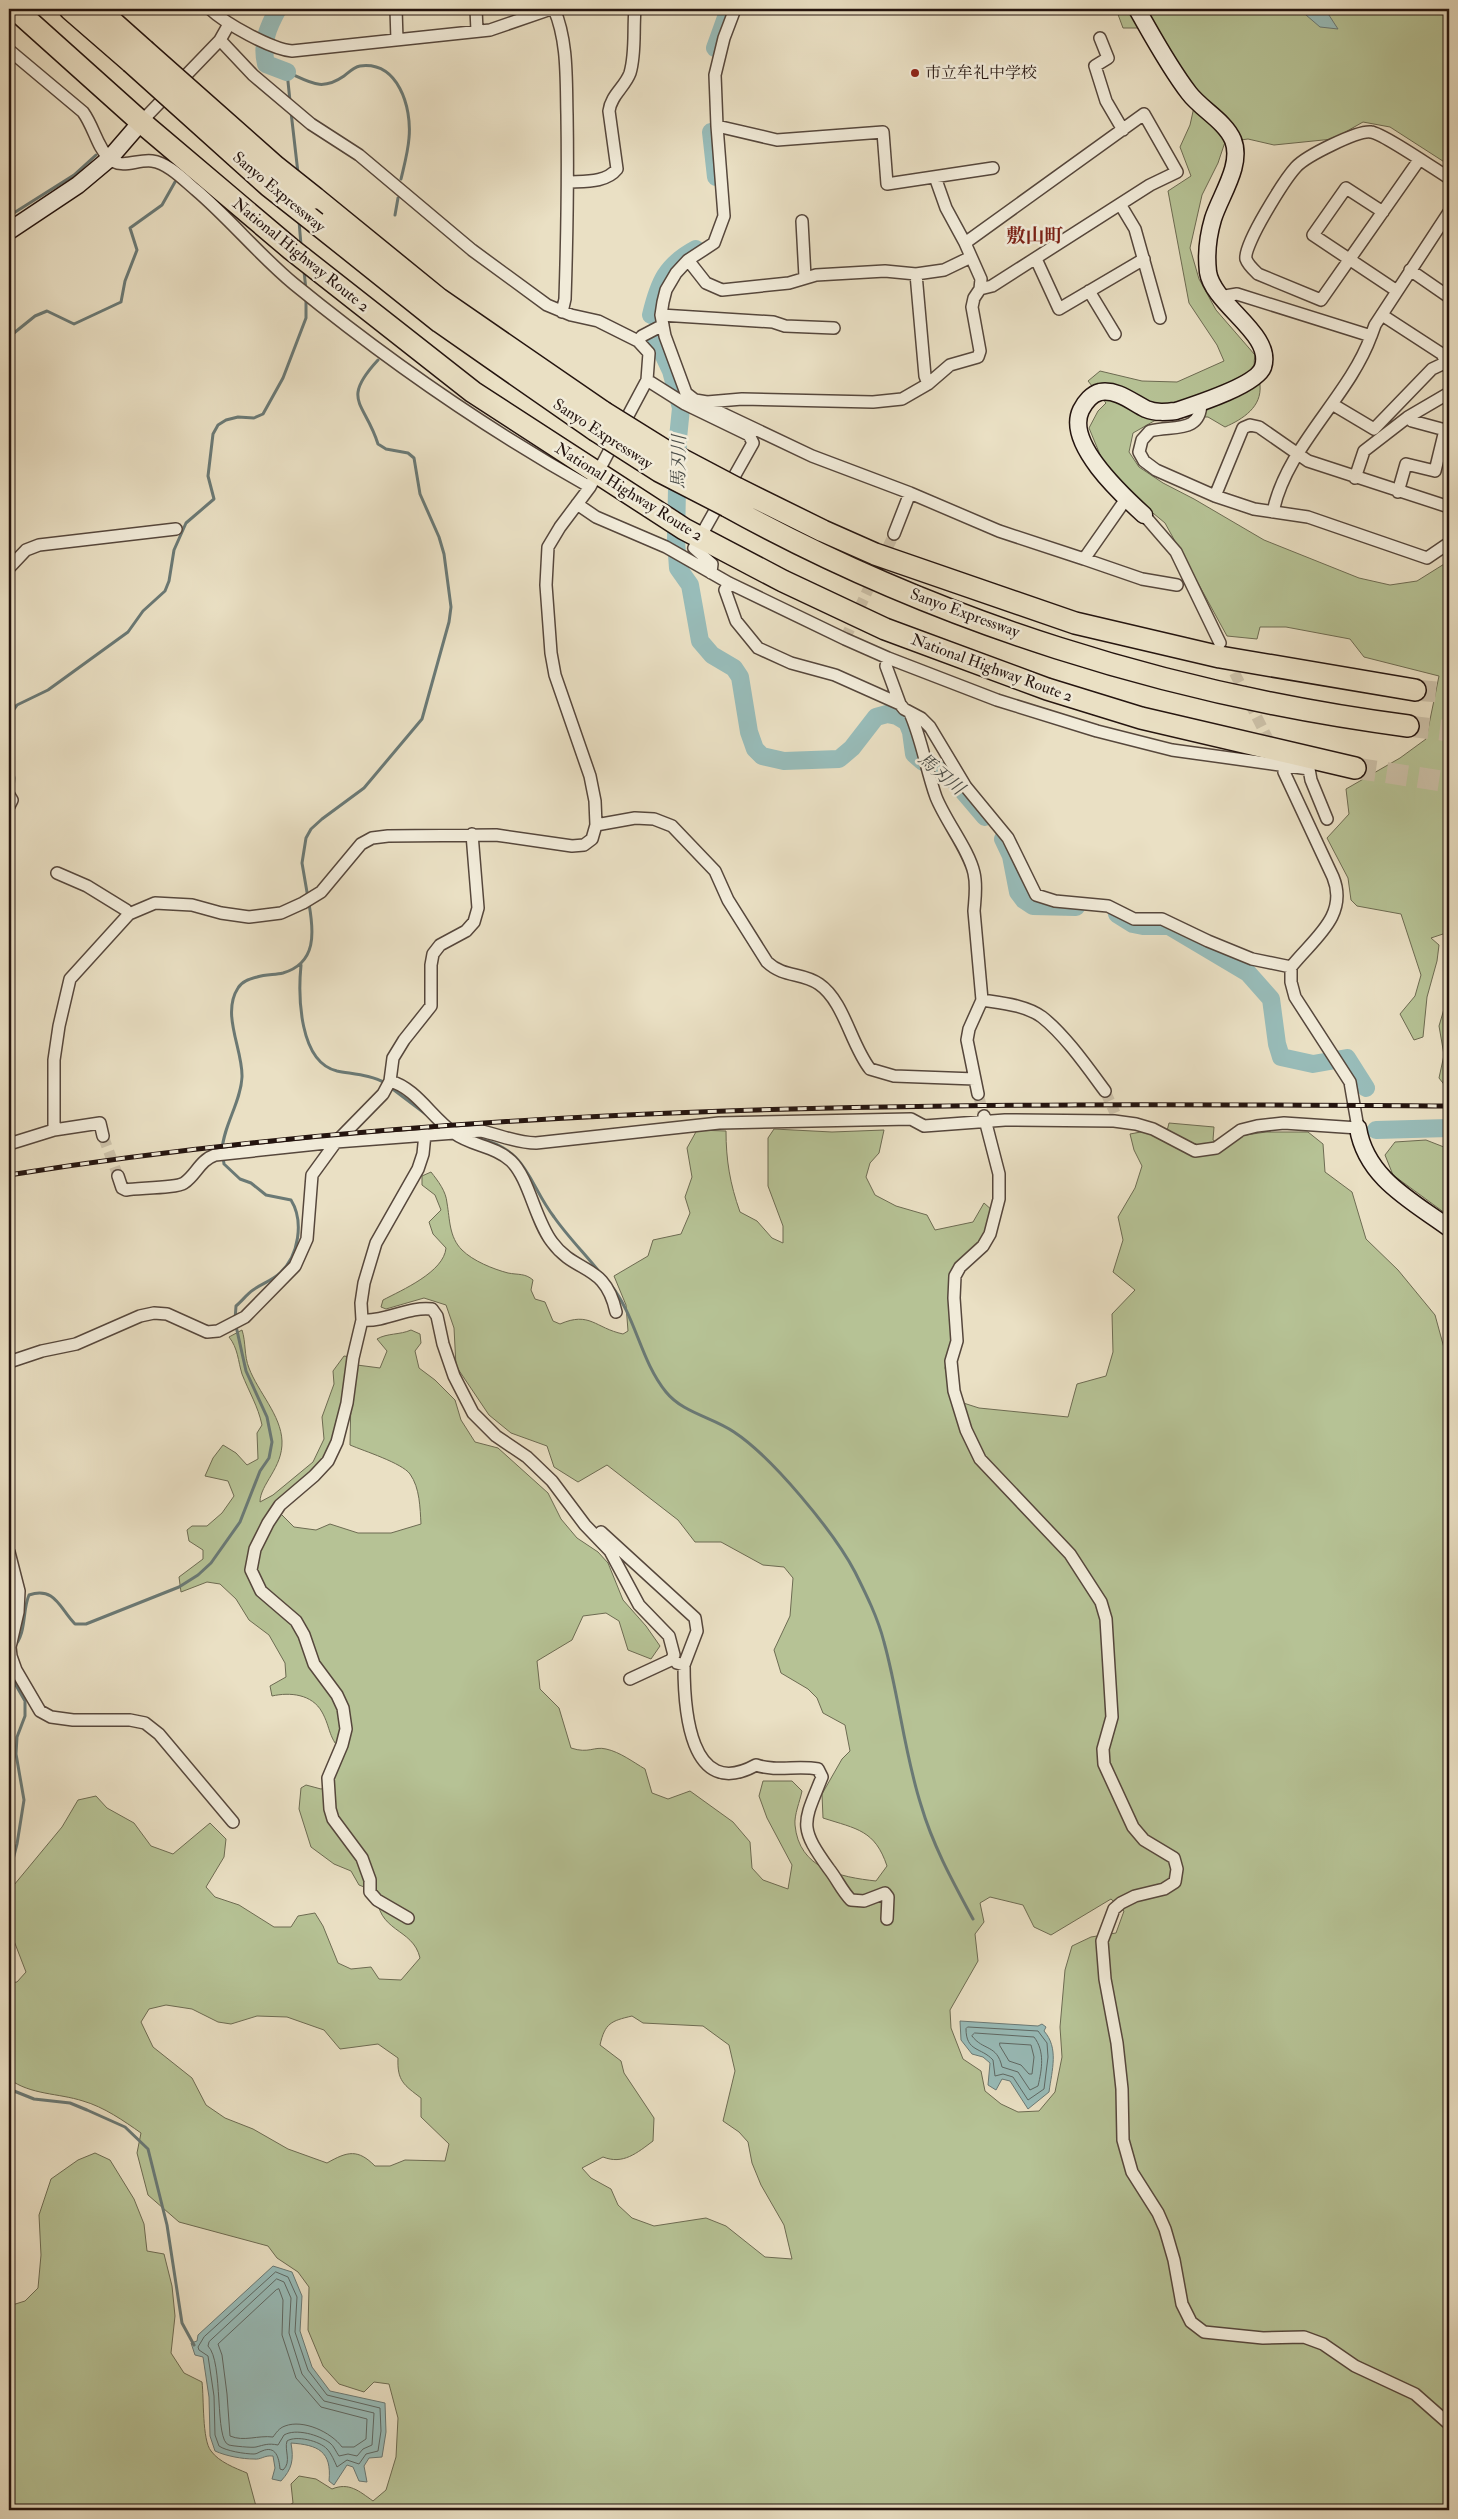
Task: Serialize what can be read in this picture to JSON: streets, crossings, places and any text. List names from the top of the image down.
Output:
{
  "streets": {
    "highway": ["Sanyo Expressway", "National Highway Route 2"]
  },
  "districts": ["敷山町"],
  "water": ["馬刃川"],
  "places": ["市立牟礼中学校"]
}
